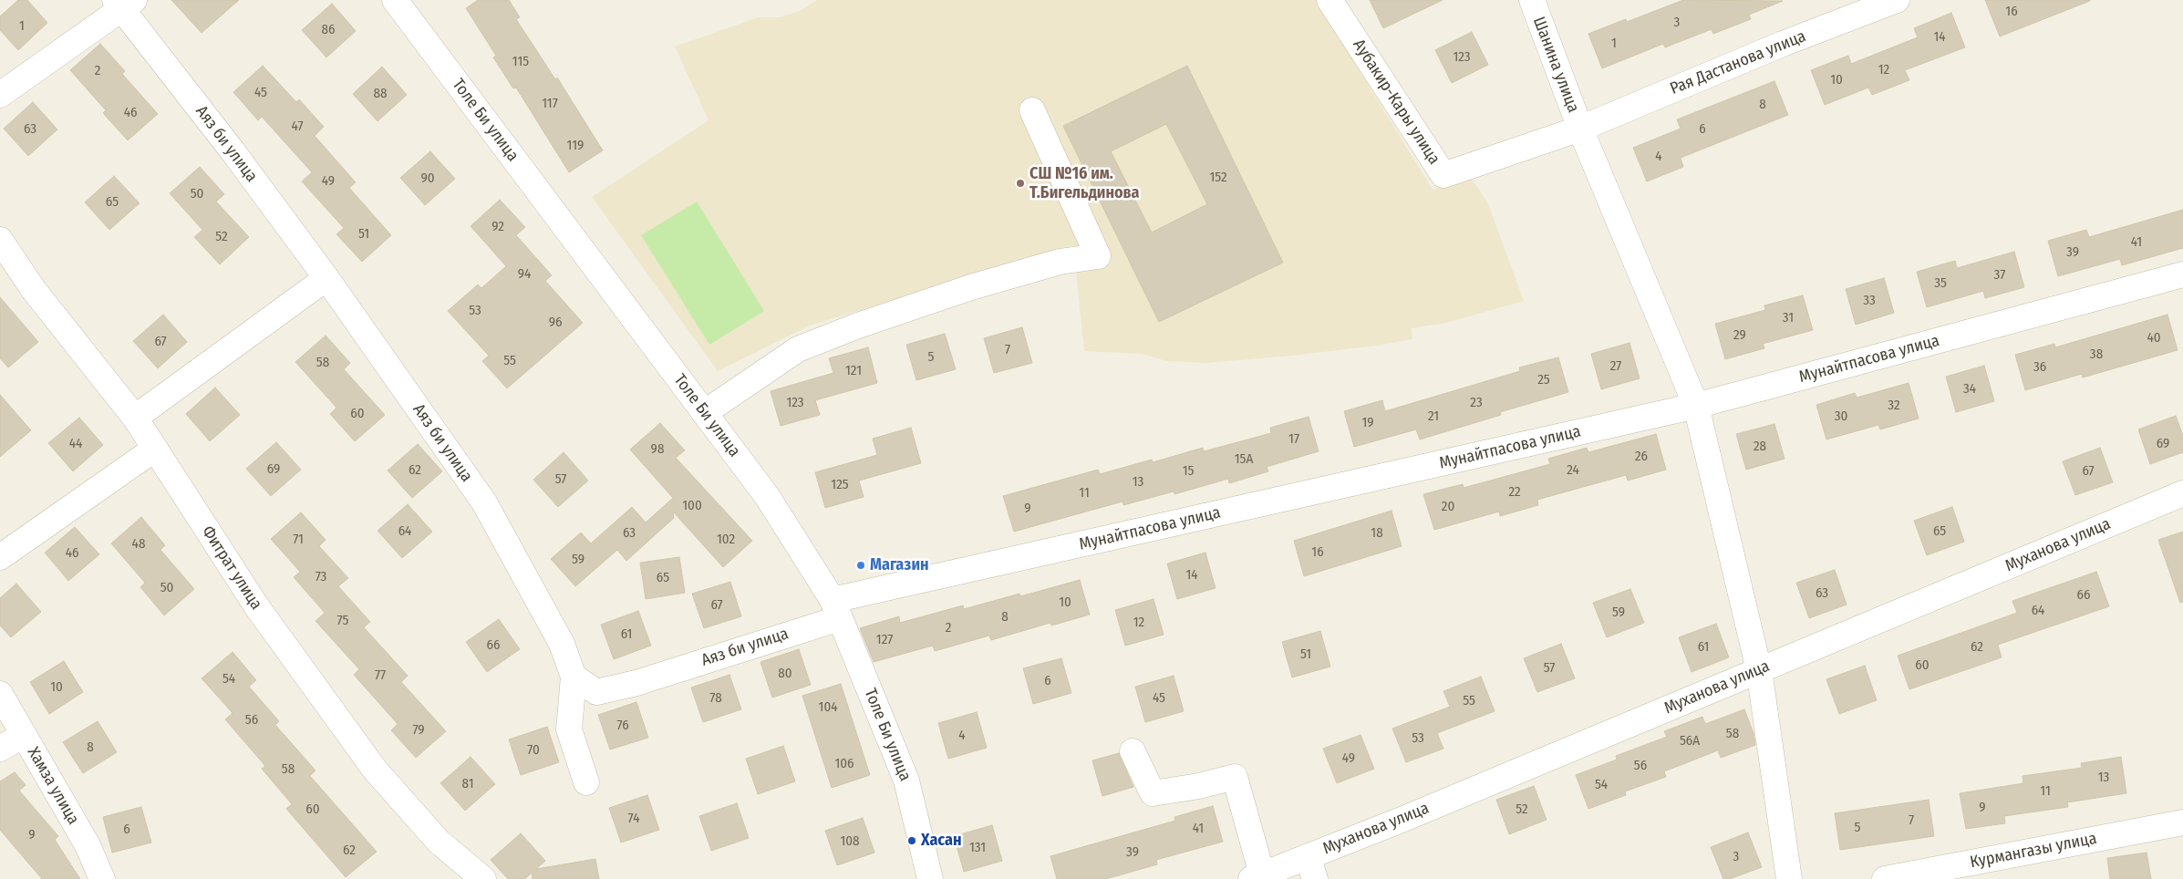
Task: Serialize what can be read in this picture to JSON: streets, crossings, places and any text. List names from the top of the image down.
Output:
{
  "streets": {
    "street": [
      "Рая Дастанова улица",
      "Шанина улица",
      "Аубакир-Кары улица",
      "Толе Би улица",
      "Аяз би улица",
      "Мунайтпасова улица",
      "Муханова улица",
      "Фитрат улица",
      "Хамза улица",
      "Курмангазы улица"
    ]
  },
  "crossings": [
    ["Рая Дастанова улица", "Шанина улица"],
    ["Рая Дастанова улица", "Аубакир-Кары улица"],
    ["Шанина улица", "Аубакир-Кары улица"],
    ["Шанина улица", "Мунайтпасова улица"],
    ["Шанина улица", "Муханова улица"],
    ["Толе Би улица", "Аяз би улица"],
    ["Толе Би улица", "Мунайтпасова улица"],
    ["Аяз би улица", "Мунайтпасова улица"]
  ],
  "places": ["СШ №16 им. Т.Бигельдинова", "Магазин", "Хасан"],
  "house_numbers": [
    "16",
    "3",
    "1",
    "86",
    "14",
    "1",
    "123",
    "115",
    "12",
    "2",
    "10",
    "45",
    "88",
    "117",
    "8",
    "46",
    "47",
    "63",
    "6",
    "119",
    "4",
    "152",
    "90",
    "49",
    "50",
    "65",
    "92",
    "51",
    "52",
    "41",
    "39",
    "94",
    "37",
    "35",
    "33",
    "53",
    "31",
    "96",
    "29",
    "40",
    "67",
    "7",
    "38",
    "5",
    "55",
    "58",
    "27",
    "36",
    "121",
    "25",
    "34",
    "123",
    "23",
    "32",
    "60",
    "21",
    "30",
    "19",
    "17",
    "44",
    "69",
    "28",
    "98",
    "26",
    "15А",
    "69",
    "62",
    "24",
    "15",
    "67",
    "57",
    "13",
    "125",
    "22",
    "11",
    "100",
    "20",
    "9",
    "64",
    "65",
    "63",
    "18",
    "71",
    "102",
    "48",
    "16",
    "46",
    "59",
    "14",
    "73",
    "65",
    "50",
    "63",
    "66",
    "10",
    "67",
    "64",
    "59",
    "8",
    "75",
    "12",
    "2",
    "61",
    "127",
    "66",
    "61",
    "62",
    "51",
    "60",
    "57",
    "80",
    "77",
    "54",
    "6",
    "10",
    "78",
    "45",
    "55",
    "104",
    "56",
    "76",
    "79",
    "58",
    "4",
    "53",
    "56А",
    "8",
    "70",
    "49",
    "106",
    "56",
    "58",
    "13",
    "81",
    "54",
    "11",
    "9",
    "60",
    "52",
    "74",
    "7",
    "5",
    "41",
    "6",
    "9",
    "108",
    "131",
    "62",
    "39",
    "3"
  ]
}
